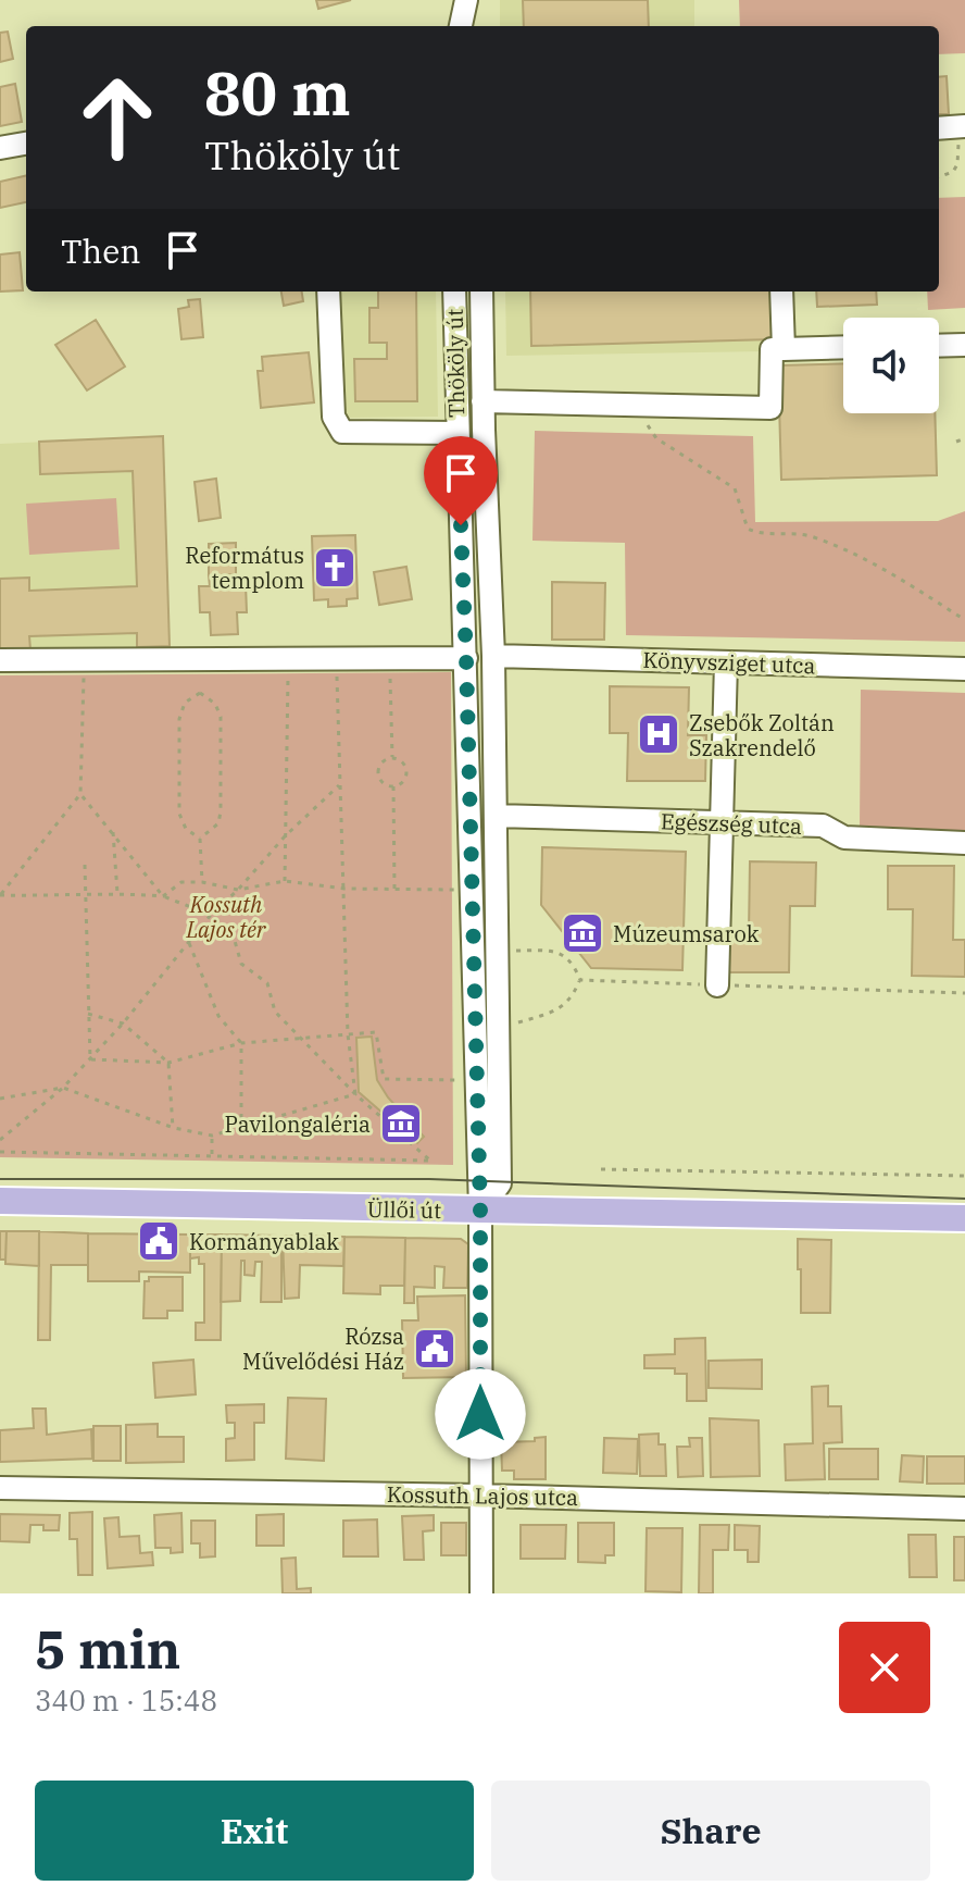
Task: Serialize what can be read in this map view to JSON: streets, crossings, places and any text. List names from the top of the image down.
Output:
{
  "streets": {
    "main road": ["Üllői út"],
    "street": [
      "Thököly út",
      "Könyvsziget utca",
      "Egészség utca",
      "Kossuth Lajos utca"
    ]
  },
  "crossings": [
    ["Thököly út", "Könyvsziget utca"],
    ["Thököly út", "Egészség utca"],
    ["Thököly út", "Üllői út"]
  ],
  "parks": ["Kossuth Lajos tér"],
  "places": {
    "church": ["Református templom"],
    "hospital": ["Zsebők Zoltán Szakrendelő"],
    "museum": ["Múzeumsarok", "Pavilongaléria"],
    "public building": ["Kormányablak", "Rózsa Művelődési Ház"]
  },
  "page": {
    "turn": ["80 m", "Thököly út"],
    "then": "Then",
    "heading": ["5 min", "340 m · 15:48"],
    "buttons": ["Exit", "Share"]
  }
}
